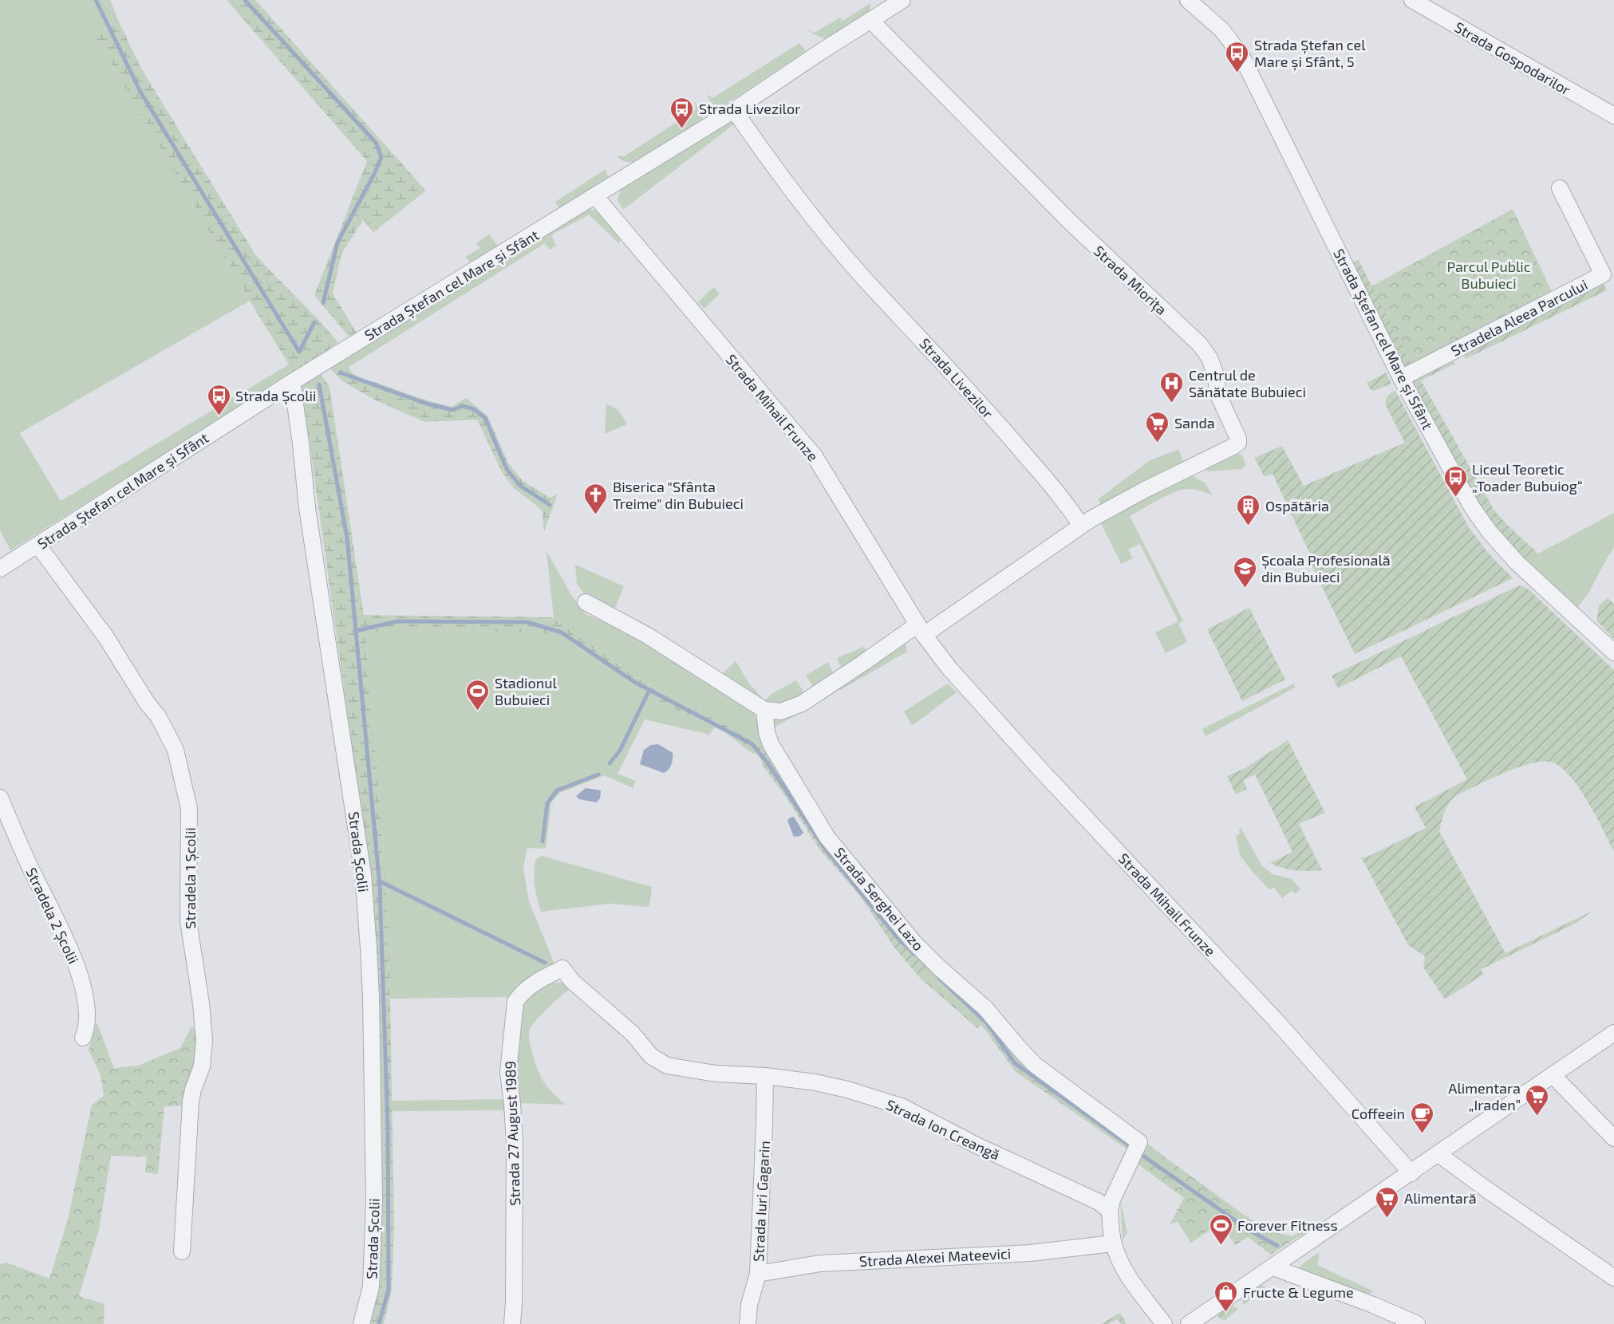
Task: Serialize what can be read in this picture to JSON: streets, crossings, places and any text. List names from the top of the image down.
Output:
{
  "streets": {
    "street": [
      "Strada Gospodarilor",
      "Strada Miorița",
      "Strada Ștefan cel Mare și Sfânt",
      "Stradela Aleea Parcului",
      "Strada Livezilor",
      "Strada Mihail Frunze",
      "Strada Școlii",
      "Stradela 1 Școlii",
      "Strada Serghei Lazo",
      "Stradela 2 Școlii",
      "Strada Ion Creangă",
      "Strada 27 August 1989",
      "Strada Iuri Gagarin",
      "Strada Alexei Mateevici"
    ]
  },
  "crossings": [
    ["Strada Miorița", "Strada Ștefan cel Mare și Sfânt"],
    ["Strada Miorița", "Strada Livezilor"],
    ["Strada Ștefan cel Mare și Sfânt", "Stradela Aleea Parcului"],
    ["Strada Ștefan cel Mare și Sfânt", "Strada Livezilor"],
    ["Strada Ștefan cel Mare și Sfânt", "Strada Mihail Frunze"],
    ["Strada Ștefan cel Mare și Sfânt", "Strada Școlii"],
    ["Strada Ștefan cel Mare și Sfânt", "Stradela 1 Școlii"],
    ["Strada Serghei Lazo", "Strada Ion Creangă"],
    ["Strada Ion Creangă", "Strada 27 August 1989"],
    ["Strada Ion Creangă", "Strada Iuri Gagarin"],
    ["Strada Iuri Gagarin", "Strada Alexei Mateevici"]
  ],
  "parks": ["Parcul Public Bubuieci"],
  "places": {
    "bus stop": [
      "Strada Ștefan cel Mare și Sfânt, 5",
      "Strada Livezilor",
      "Strada Școlii",
      "Liceul Teoretic „Toader Bubuiog“"
    ],
    "hospital": ["Centrul de Sănătate Bubuieci"],
    "supermarket": ["Sanda", "Alimentara „Iraden”", "Alimentară"],
    "church": ["Biserica \"Sfânta Treime\" din Bubuieci"],
    "building": ["Ospătăria"],
    "school or university": ["Școala Profesională din Bubuieci"],
    "sports": ["Stadionul Bubuieci", "Forever Fitness"],
    "cafe": ["Coffeein"],
    "shop": ["Fructe & Legume"]
  }
}
